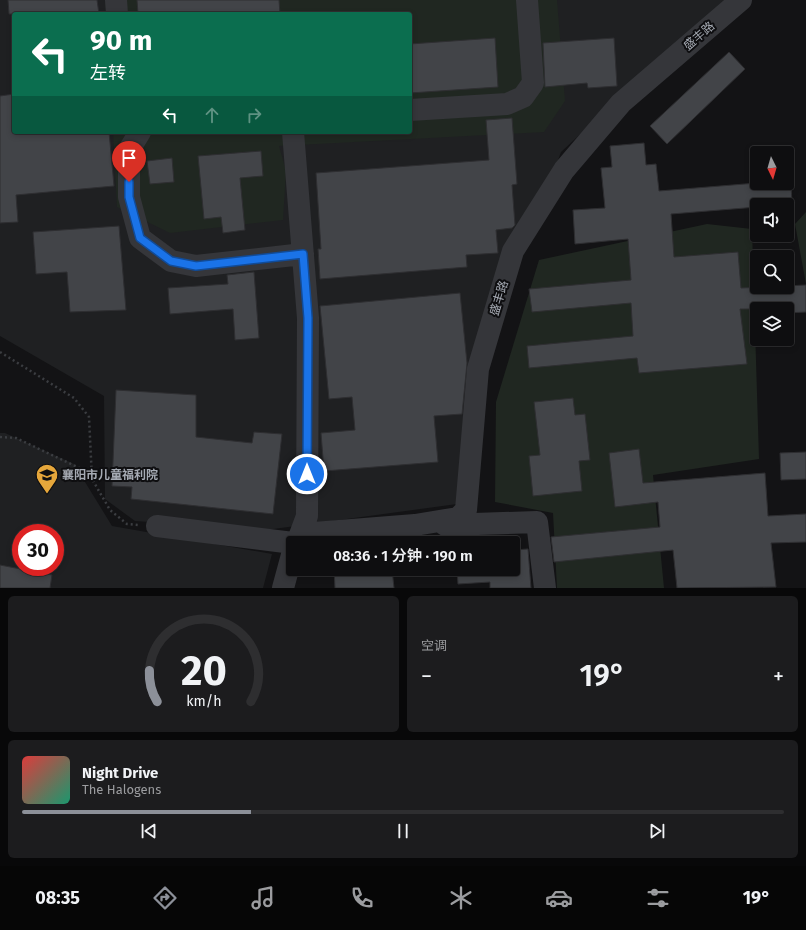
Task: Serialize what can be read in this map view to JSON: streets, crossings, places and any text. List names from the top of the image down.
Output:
{
  "streets": {
    "street": ["盛丰路"]
  },
  "places": {
    "school or university": ["襄阳市儿童福利院"]
  },
  "north": "bottom",
  "page": {
    "turn": ["90 m", "左转"],
    "limit": "30",
    "trip": "08:36 · 1 分钟 · 190 m",
    "tile": "空调",
    "heat": ["−", "19°", "+"],
    "song": ["Night Drive", "The Halogens"],
    "tabs": ["08:35", "19°"],
    "gauge": ["20", "km/h"]
  }
}
